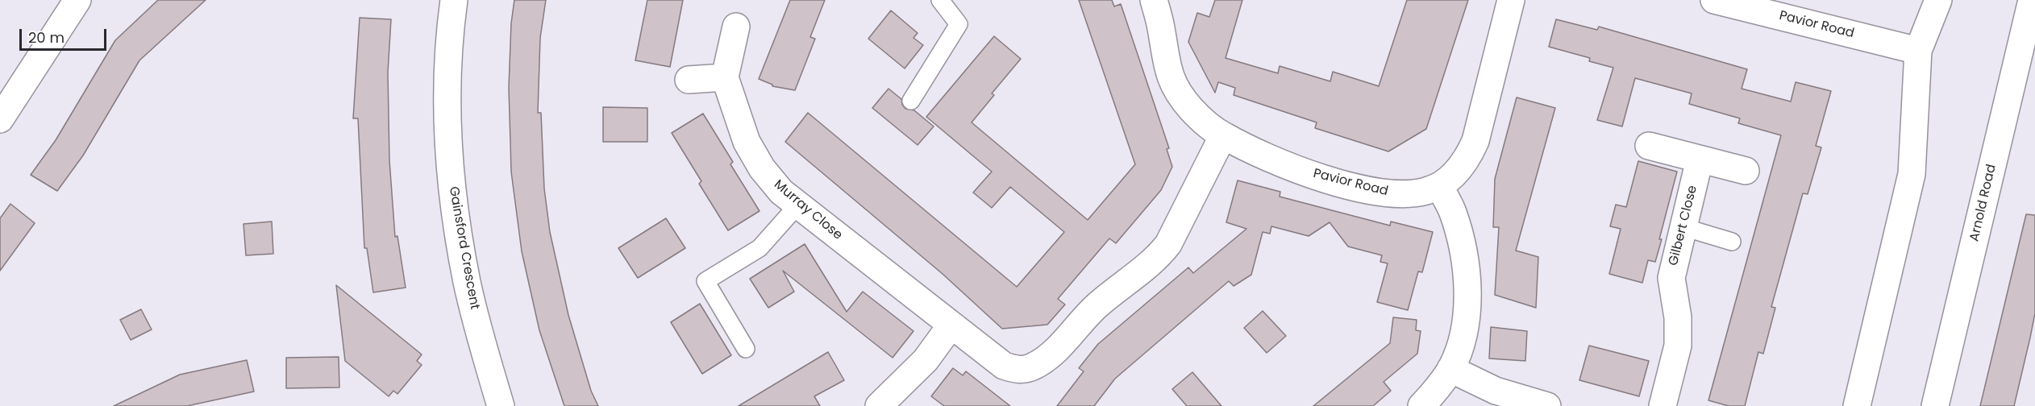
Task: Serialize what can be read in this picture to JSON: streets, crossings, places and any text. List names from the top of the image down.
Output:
{
  "streets": {
    "street": [
      "Pavior Road",
      "Arnold Road",
      "Murray Close",
      "Gilbert Close",
      "Gainsford Crescent"
    ]
  },
  "crossings": [
    ["Pavior Road", "Murray Close"]
  ],
  "scale_bar": "20 m"
}
